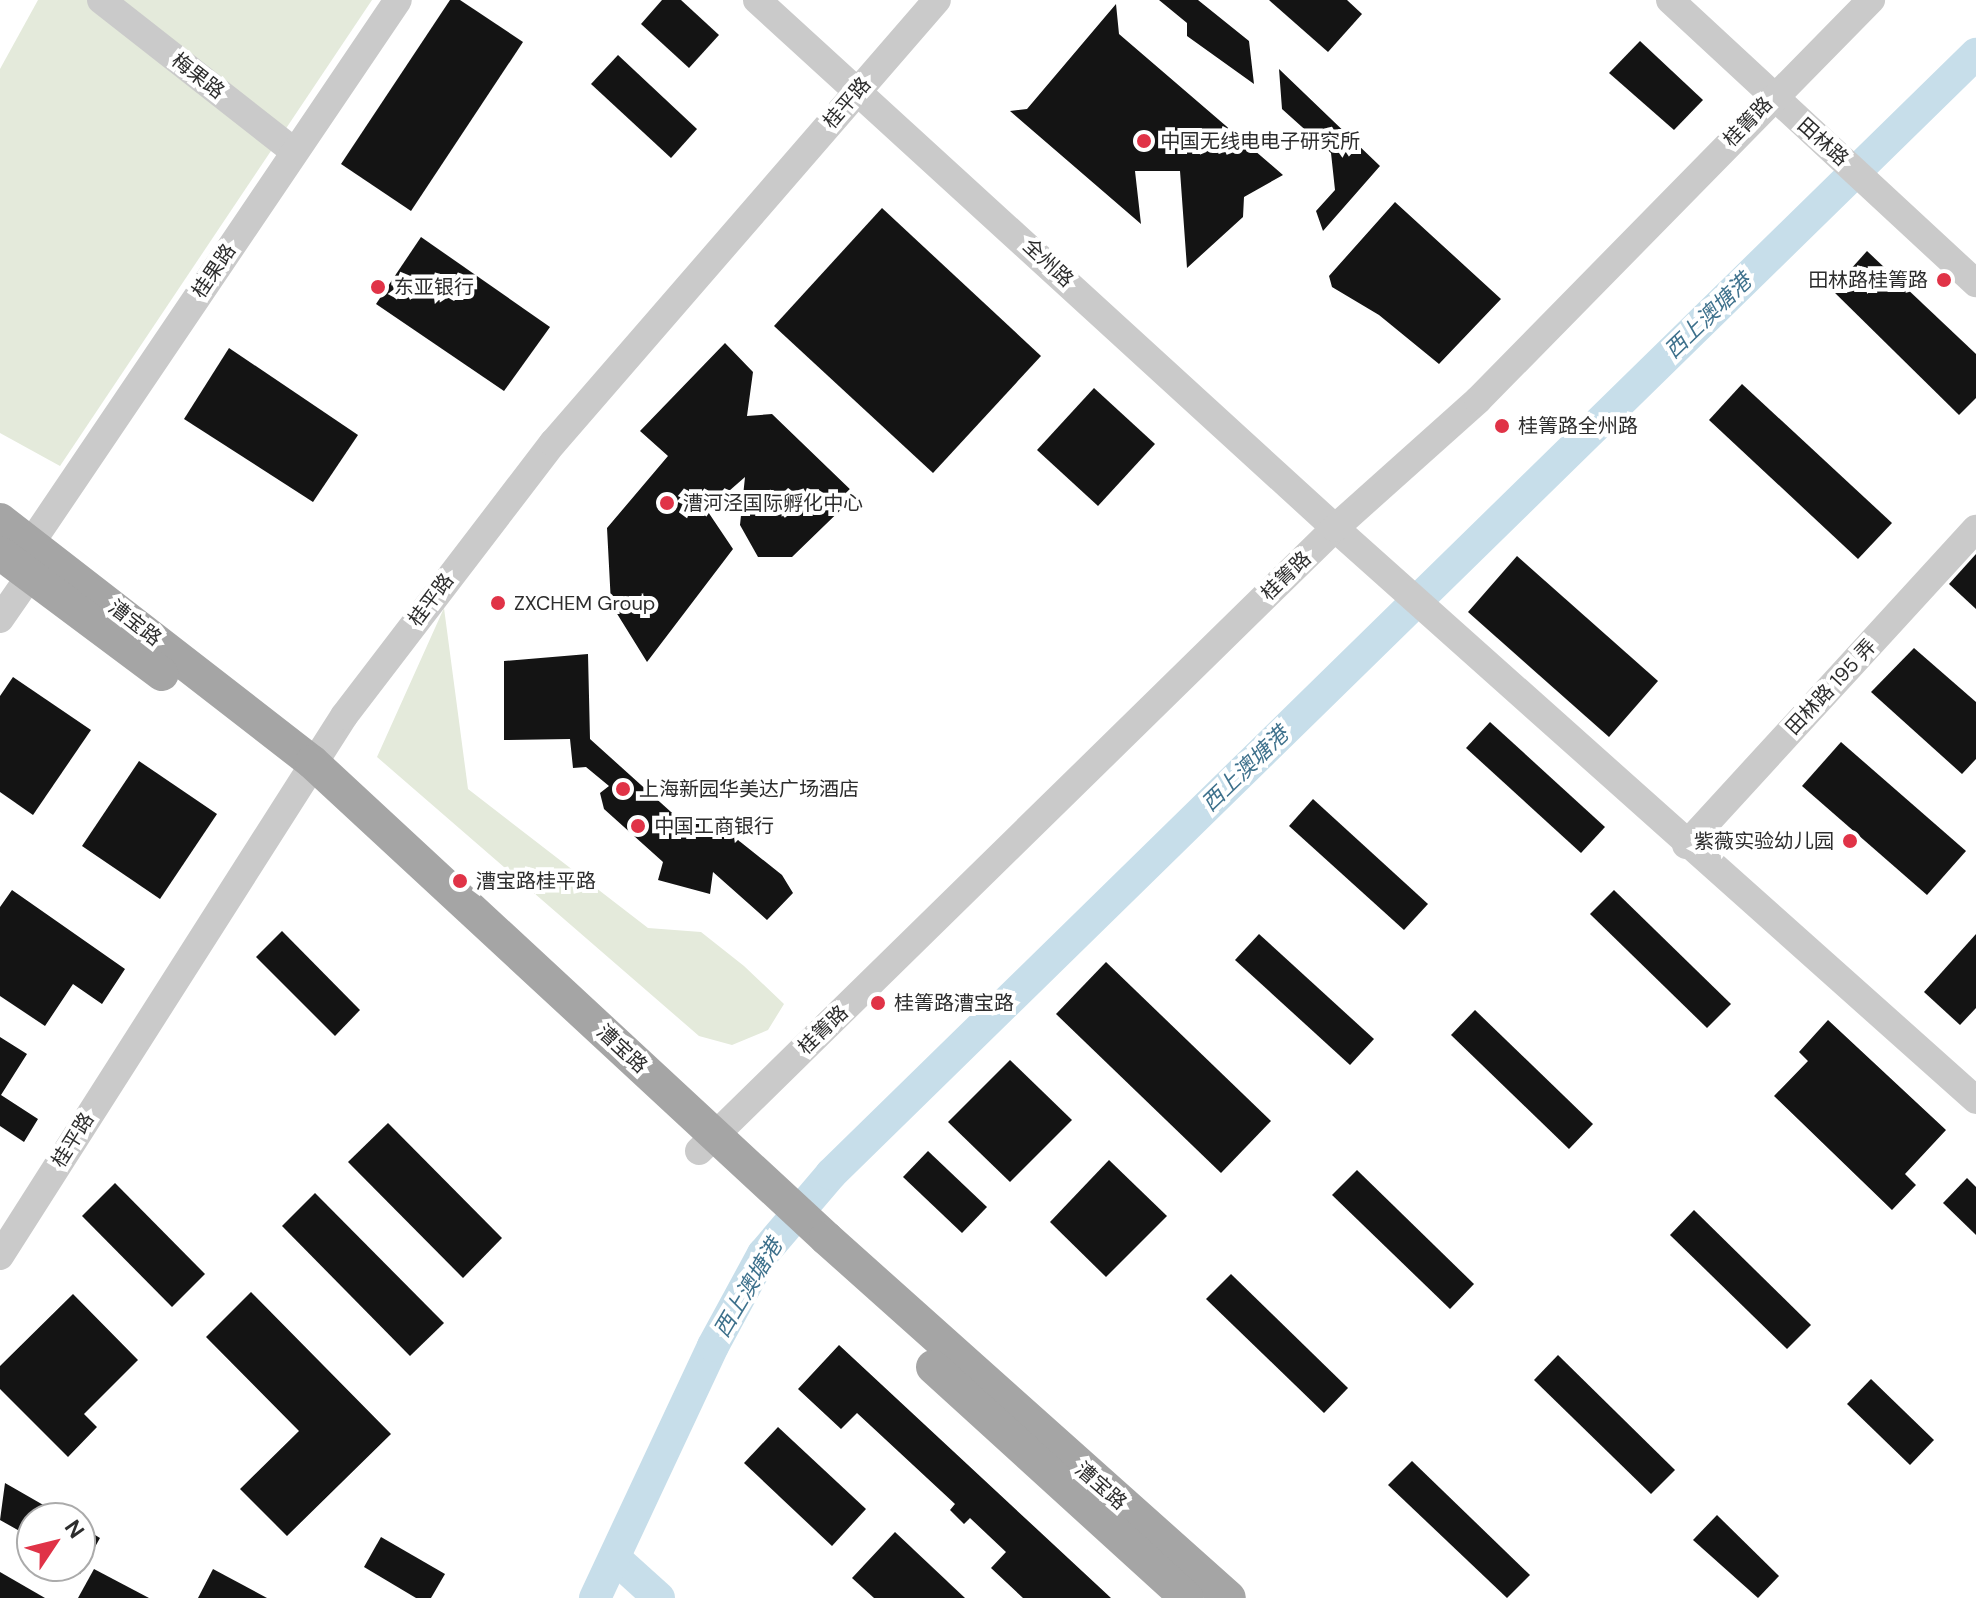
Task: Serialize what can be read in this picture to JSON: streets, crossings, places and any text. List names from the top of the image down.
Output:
{
  "streets": {
    "main road": ["漕宝路"],
    "street": [
      "梅果路",
      "桂平路",
      "桂箐路",
      "田林路",
      "全州路",
      "桂果路",
      "田林路 195 弄"
    ]
  },
  "crossings": [
    ["梅果路", "桂果路"],
    ["桂平路", "全州路"],
    ["桂平路", "漕宝路"],
    ["桂箐路", "田林路"],
    ["桂箐路", "全州路"],
    ["桂箐路", "漕宝路"],
    ["全州路", "田林路 195 弄"],
    ["桂果路", "漕宝路"]
  ],
  "water": ["西上澳塘港"],
  "places": [
    "中国无线电电子研究所",
    "田林路桂箐路",
    "东亚银行",
    "桂箐路全州路",
    "漕河泾国际孵化中心",
    "ZXCHEM Group",
    "上海新园华美达广场酒店",
    "中国工商银行",
    "紫薇实验幼儿园",
    "漕宝路桂平路",
    "桂箐路漕宝路"
  ],
  "north": "top right"
}
